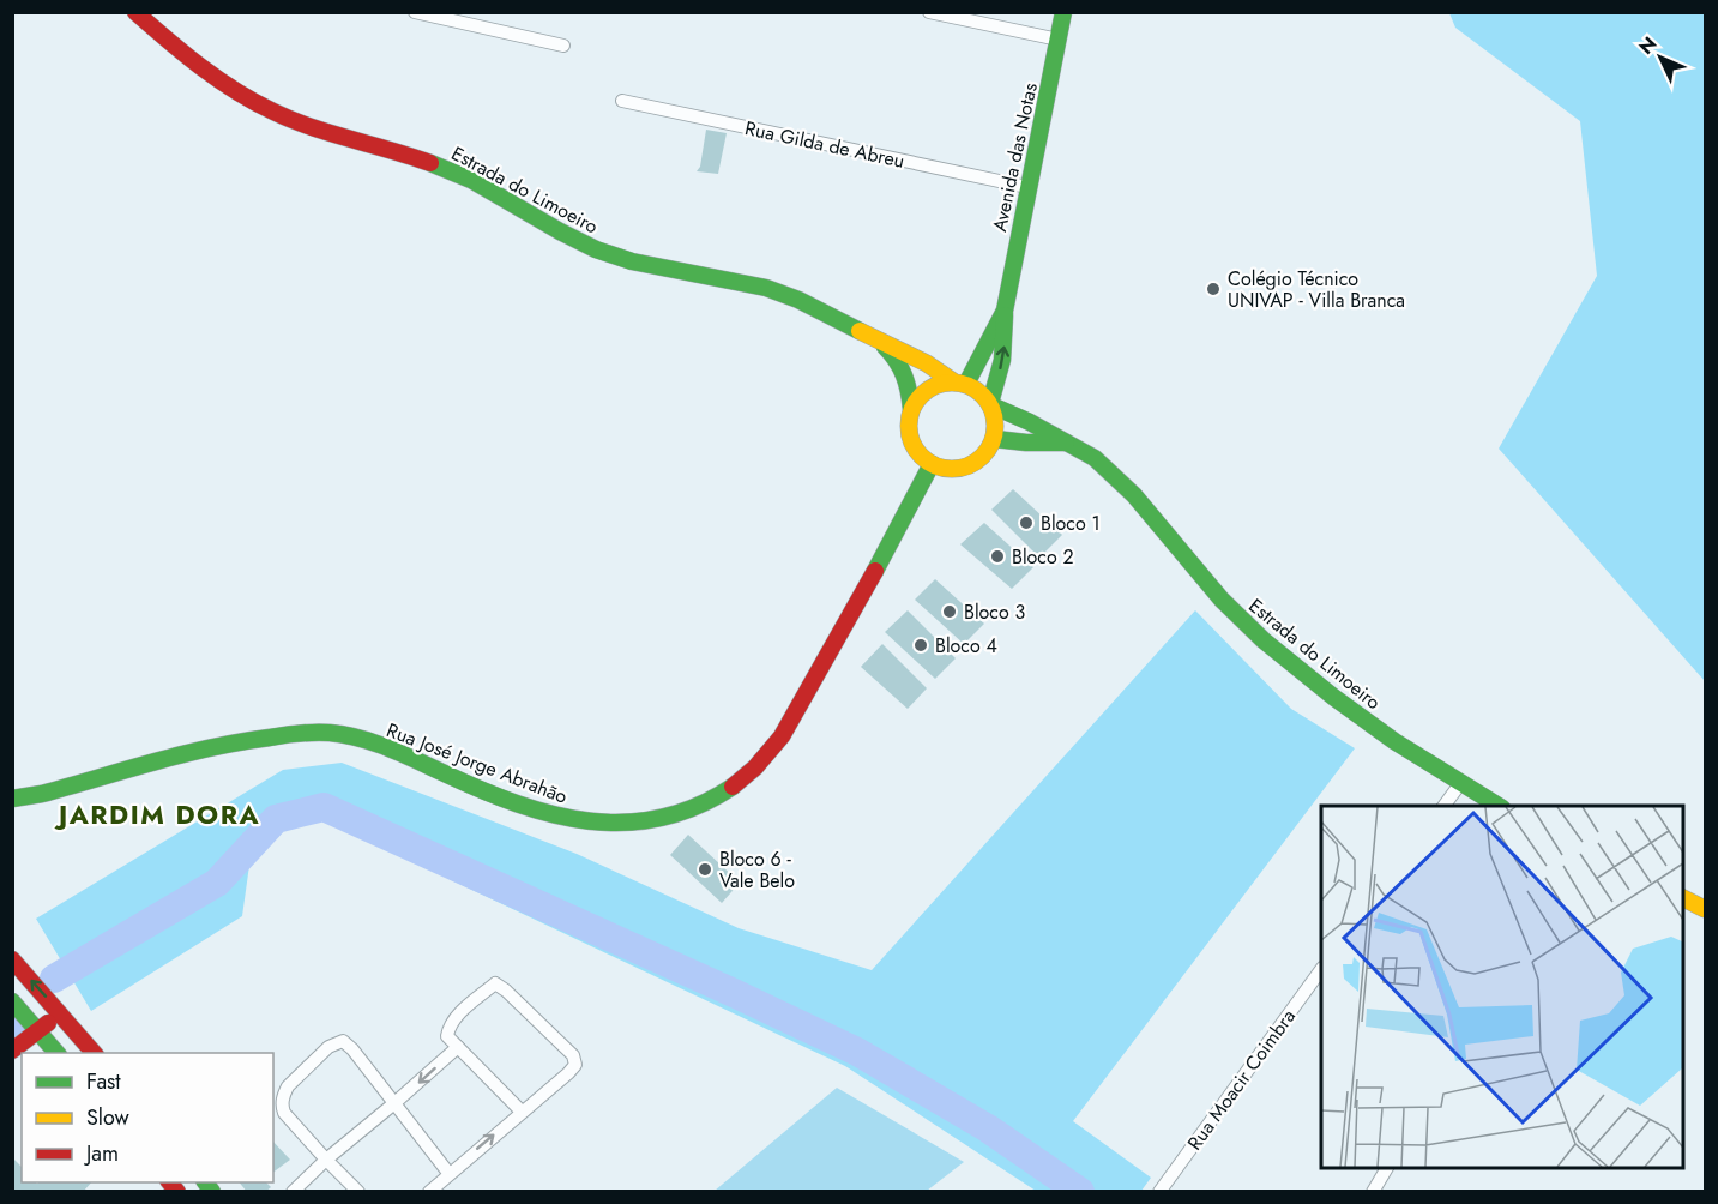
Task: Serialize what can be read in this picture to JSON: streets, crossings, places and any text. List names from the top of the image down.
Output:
{
  "streets": {
    "main road": ["Avenida das Notas", "Estrada do Limoeiro", "Rua José Jorge Abrahão"],
    "street": ["Rua Gilda de Abreu", "Rua Moacir Coimbra"]
  },
  "crossings": [
    ["Rua Gilda de Abreu", "Avenida das Notas"],
    ["Avenida das Notas", "Estrada do Limoeiro"],
    ["Avenida das Notas", "Rua José Jorge Abrahão"],
    ["Estrada do Limoeiro", "Rua José Jorge Abrahão"]
  ],
  "districts": ["JARDIM DORA"],
  "places": [
    "Colégio Técnico UNIVAP - Villa Branca",
    "Bloco 1",
    "Bloco 2",
    "Bloco 3",
    "Bloco 4",
    "Bloco 6 - Vale Belo"
  ],
  "legend": ["Fast", "Slow", "Jam"],
  "north": "top left"
}
